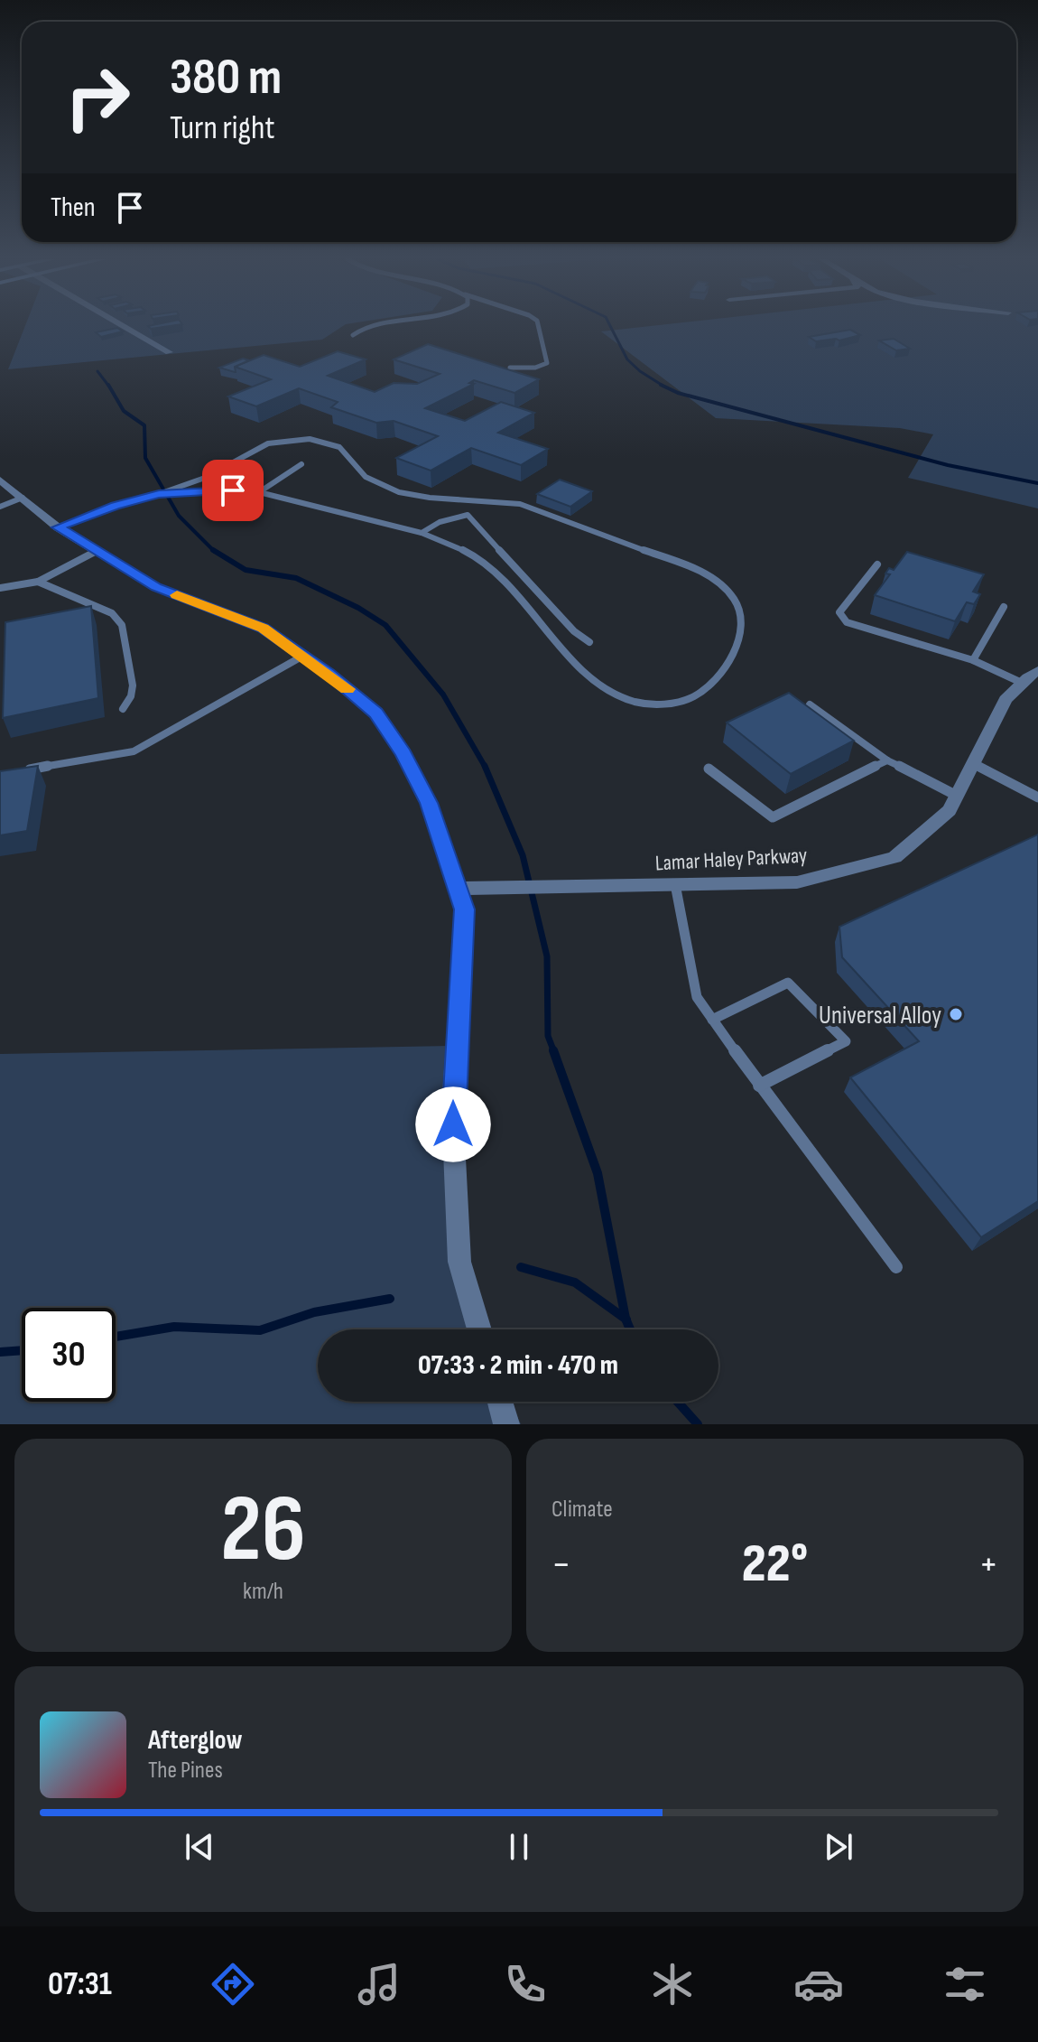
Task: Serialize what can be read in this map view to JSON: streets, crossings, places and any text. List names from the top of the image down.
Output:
{
  "streets": {
    "street": ["Lamar Haley Parkway"]
  },
  "places": ["Universal Alloy"],
  "page": {
    "turn": ["380 m", "Turn right"],
    "then": "Then",
    "limit": "30",
    "trip": "07:33 · 2 min · 470 m",
    "tile": [
      ["26", "km/h"],
      "Climate"
    ],
    "heat": ["−", "22°", "+"],
    "song": ["Afterglow", "The Pines"],
    "tabs": "07:31"
  }
}
